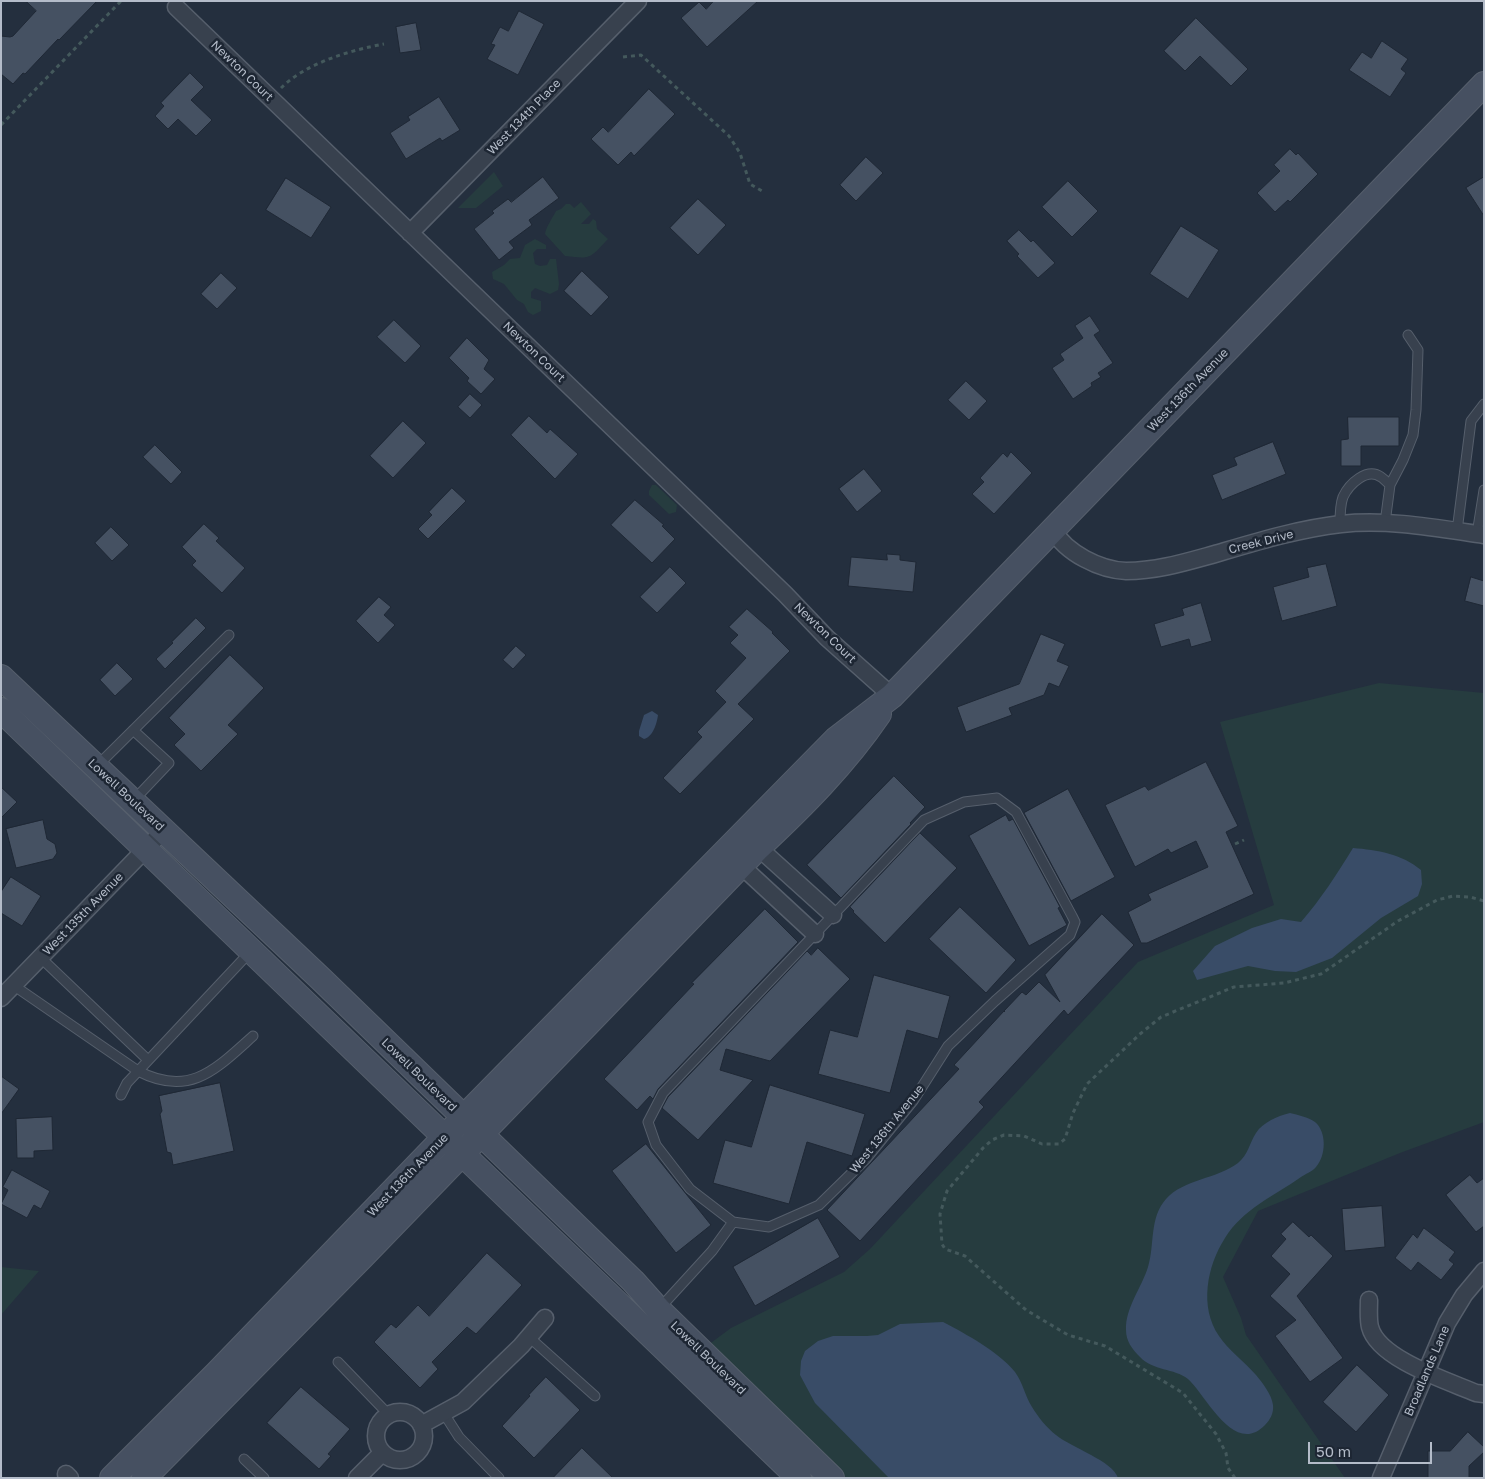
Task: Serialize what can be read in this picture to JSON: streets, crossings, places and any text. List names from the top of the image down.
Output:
{
  "streets": {
    "main road": ["West 136th Avenue", "Lowell Boulevard"],
    "street": [
      "Newton Court",
      "West 134th Place",
      "Creek Drive",
      "West 135th Avenue",
      "Broadlands Lane"
    ]
  },
  "crossings": [
    ["Newton Court", "West 134th Place"],
    ["Newton Court", "West 136th Avenue"],
    ["West 136th Avenue", "Creek Drive"],
    ["West 136th Avenue", "Lowell Boulevard"],
    ["Lowell Boulevard", "West 135th Avenue"]
  ],
  "scale_bar": "50 m"
}
